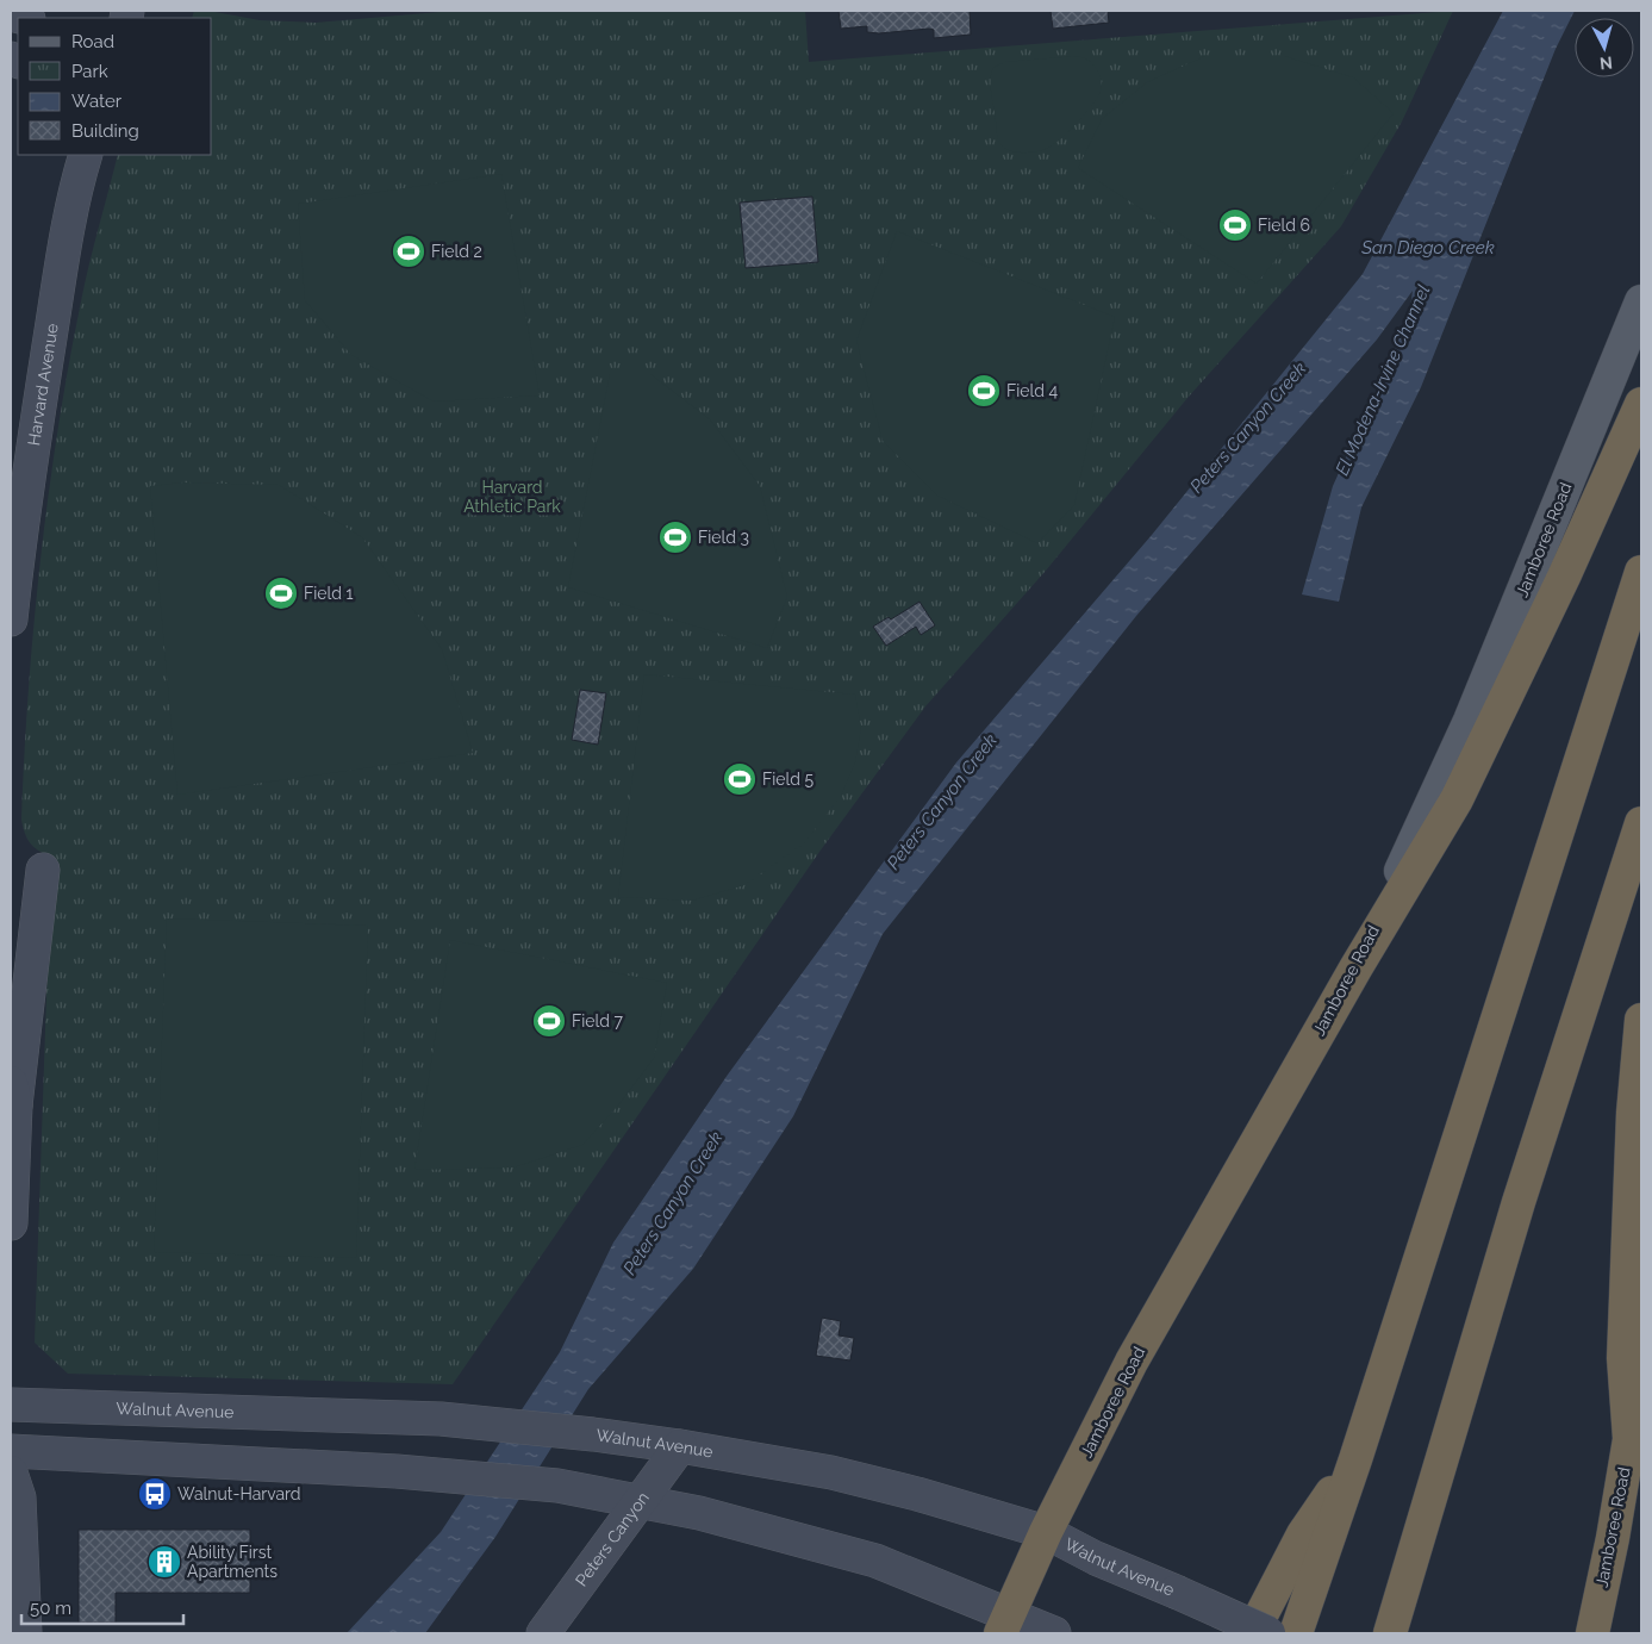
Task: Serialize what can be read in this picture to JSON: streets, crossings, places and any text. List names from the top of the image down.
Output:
{
  "streets": {
    "highway": ["Jamboree Road"],
    "main road": ["Harvard Avenue", "Walnut Avenue", "Peters Canyon"]
  },
  "crossings": [
    ["Jamboree Road", "Walnut Avenue"],
    ["Walnut Avenue", "Peters Canyon"]
  ],
  "water": ["San Diego Creek", "El Modena-Irvine Channel", "Peters Canyon Creek"],
  "parks": ["Harvard Athletic Park"],
  "places": {
    "sports": [
      "Field 6",
      "Field 2",
      "Field 4",
      "Field 3",
      "Field 1",
      "Field 5",
      "Field 7"
    ],
    "bus stop": ["Walnut-Harvard"],
    "building": ["Ability First Apartments"]
  },
  "legend": [
    "Road",
    "Park",
    "Water",
    "Building"
  ],
  "scale_bar": "50 m",
  "north": "bottom"
}
